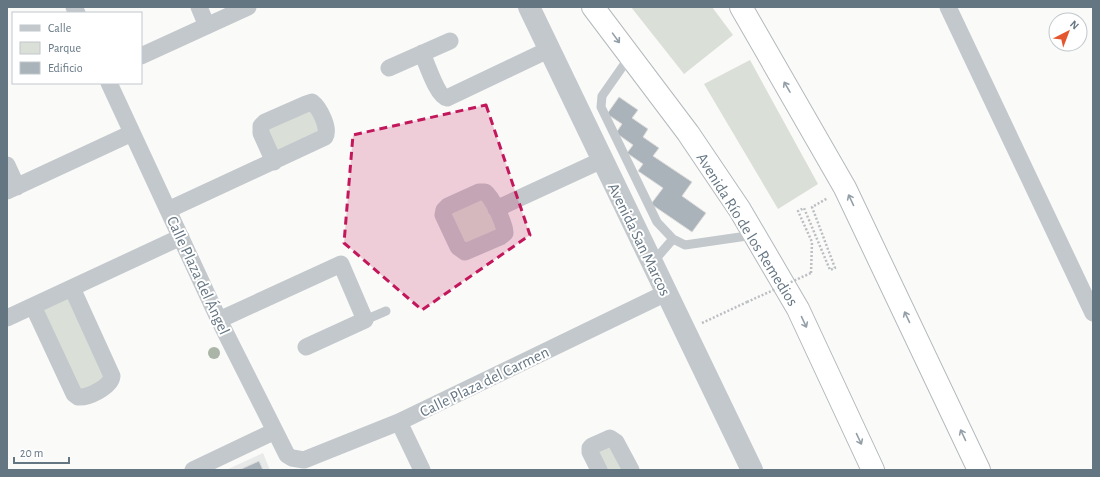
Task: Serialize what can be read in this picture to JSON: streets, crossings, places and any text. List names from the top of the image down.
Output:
{
  "streets": {
    "highway": ["Avenida Río de los Remedios"],
    "street": ["Avenida San Marcos", "Calle Plaza del Ángel", "Calle Plaza del Carmen"]
  },
  "crossings": [
    ["Avenida San Marcos", "Calle Plaza del Carmen"],
    ["Calle Plaza del Ángel", "Calle Plaza del Carmen"]
  ],
  "legend": ["Calle", "Parque", "Edificio"],
  "scale_bar": "20 m",
  "north": "top right"
}
